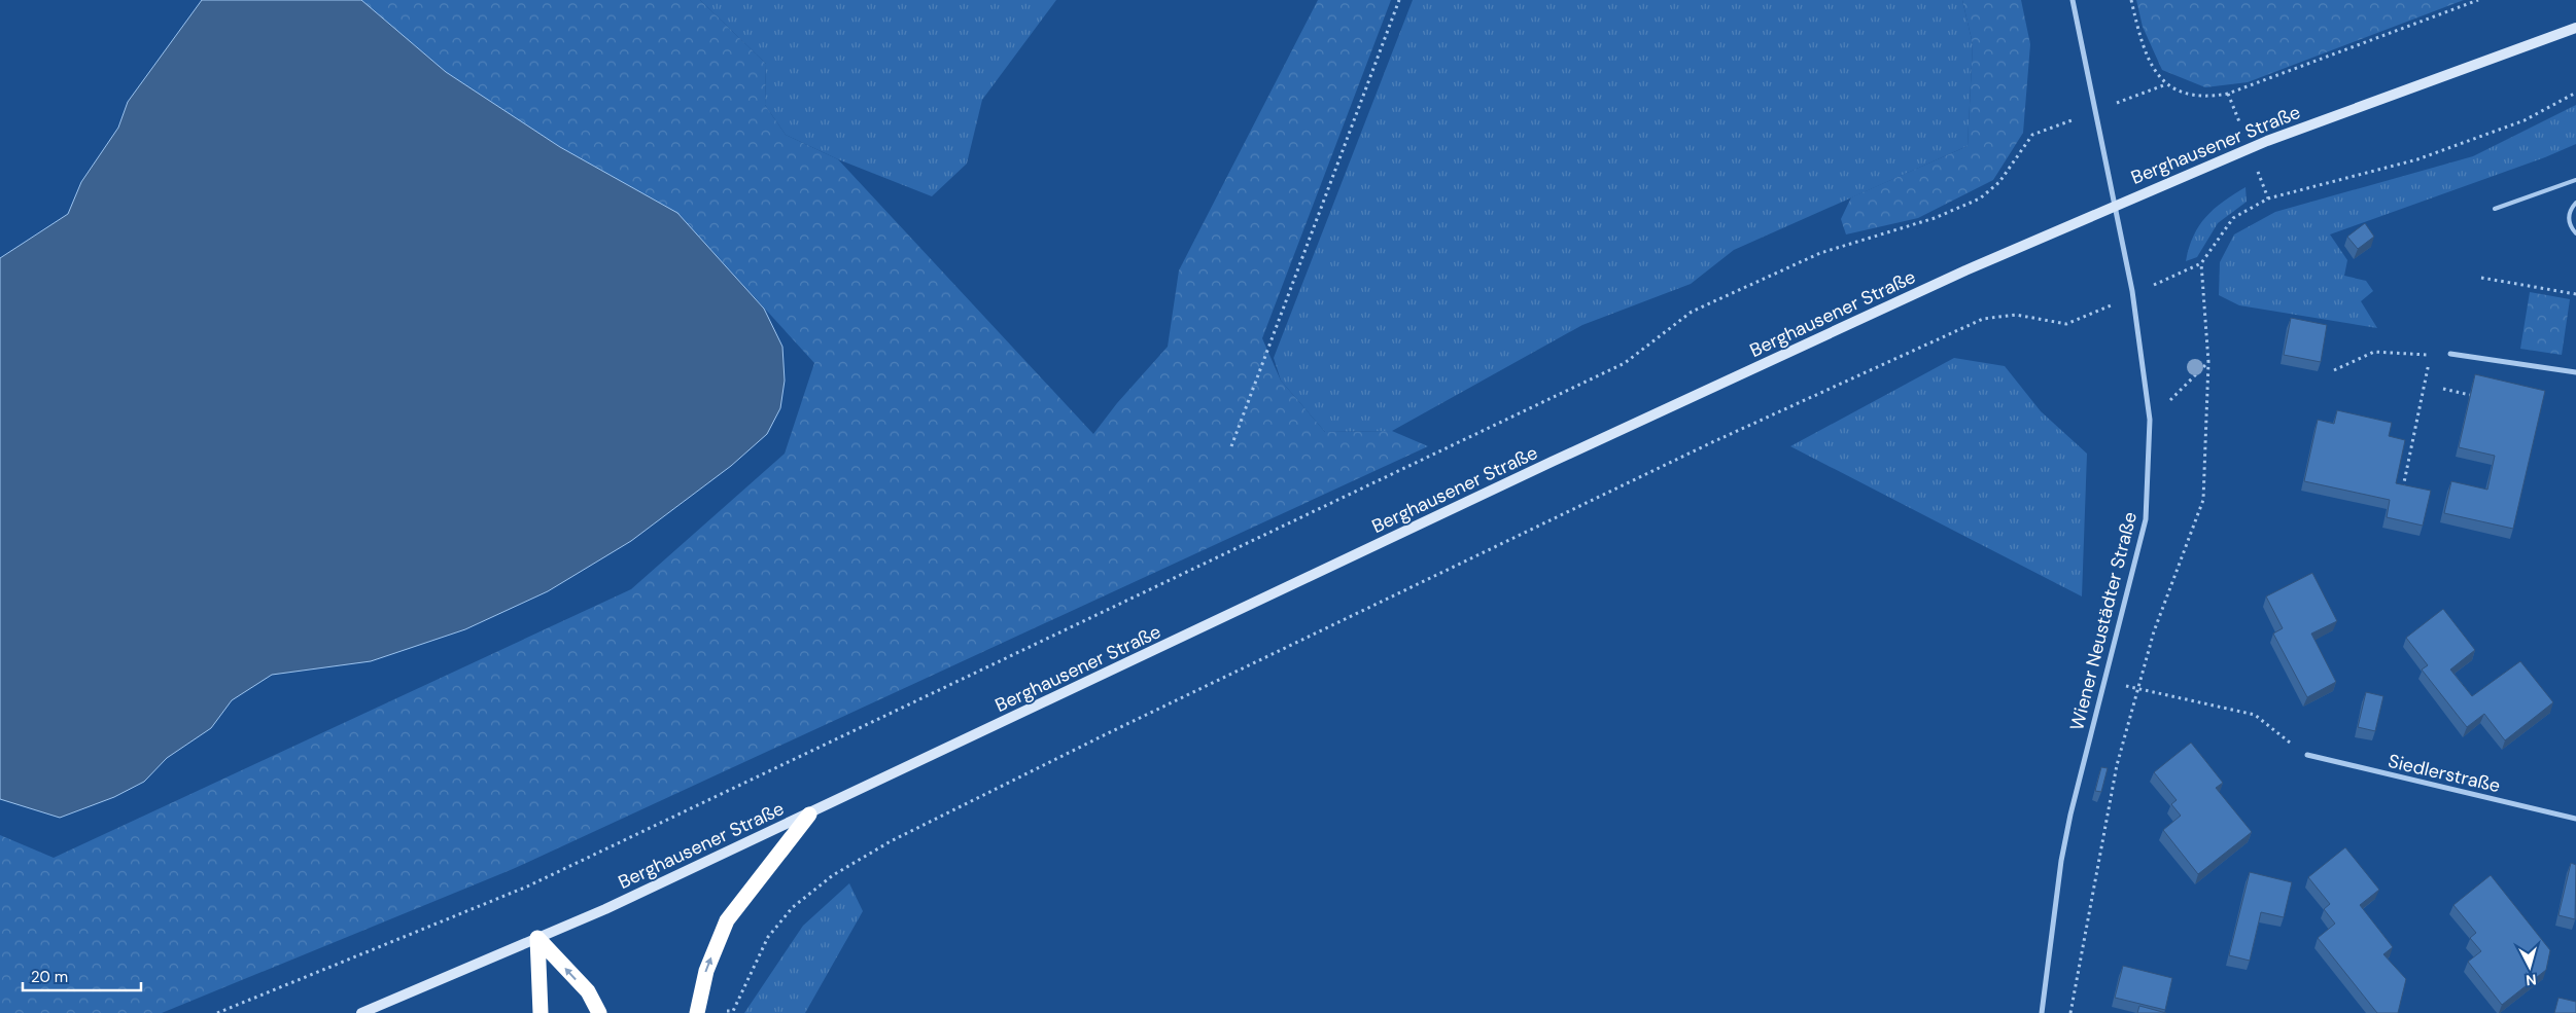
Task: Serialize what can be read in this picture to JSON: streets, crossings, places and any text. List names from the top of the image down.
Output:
{
  "streets": {
    "street": ["Berghausener Straße", "Wiener Neustädter Straße", "Siedlerstraße"]
  },
  "crossings": [
    ["Berghausener Straße", "Wiener Neustädter Straße"]
  ],
  "scale_bar": "20 m",
  "north": "bottom"
}
